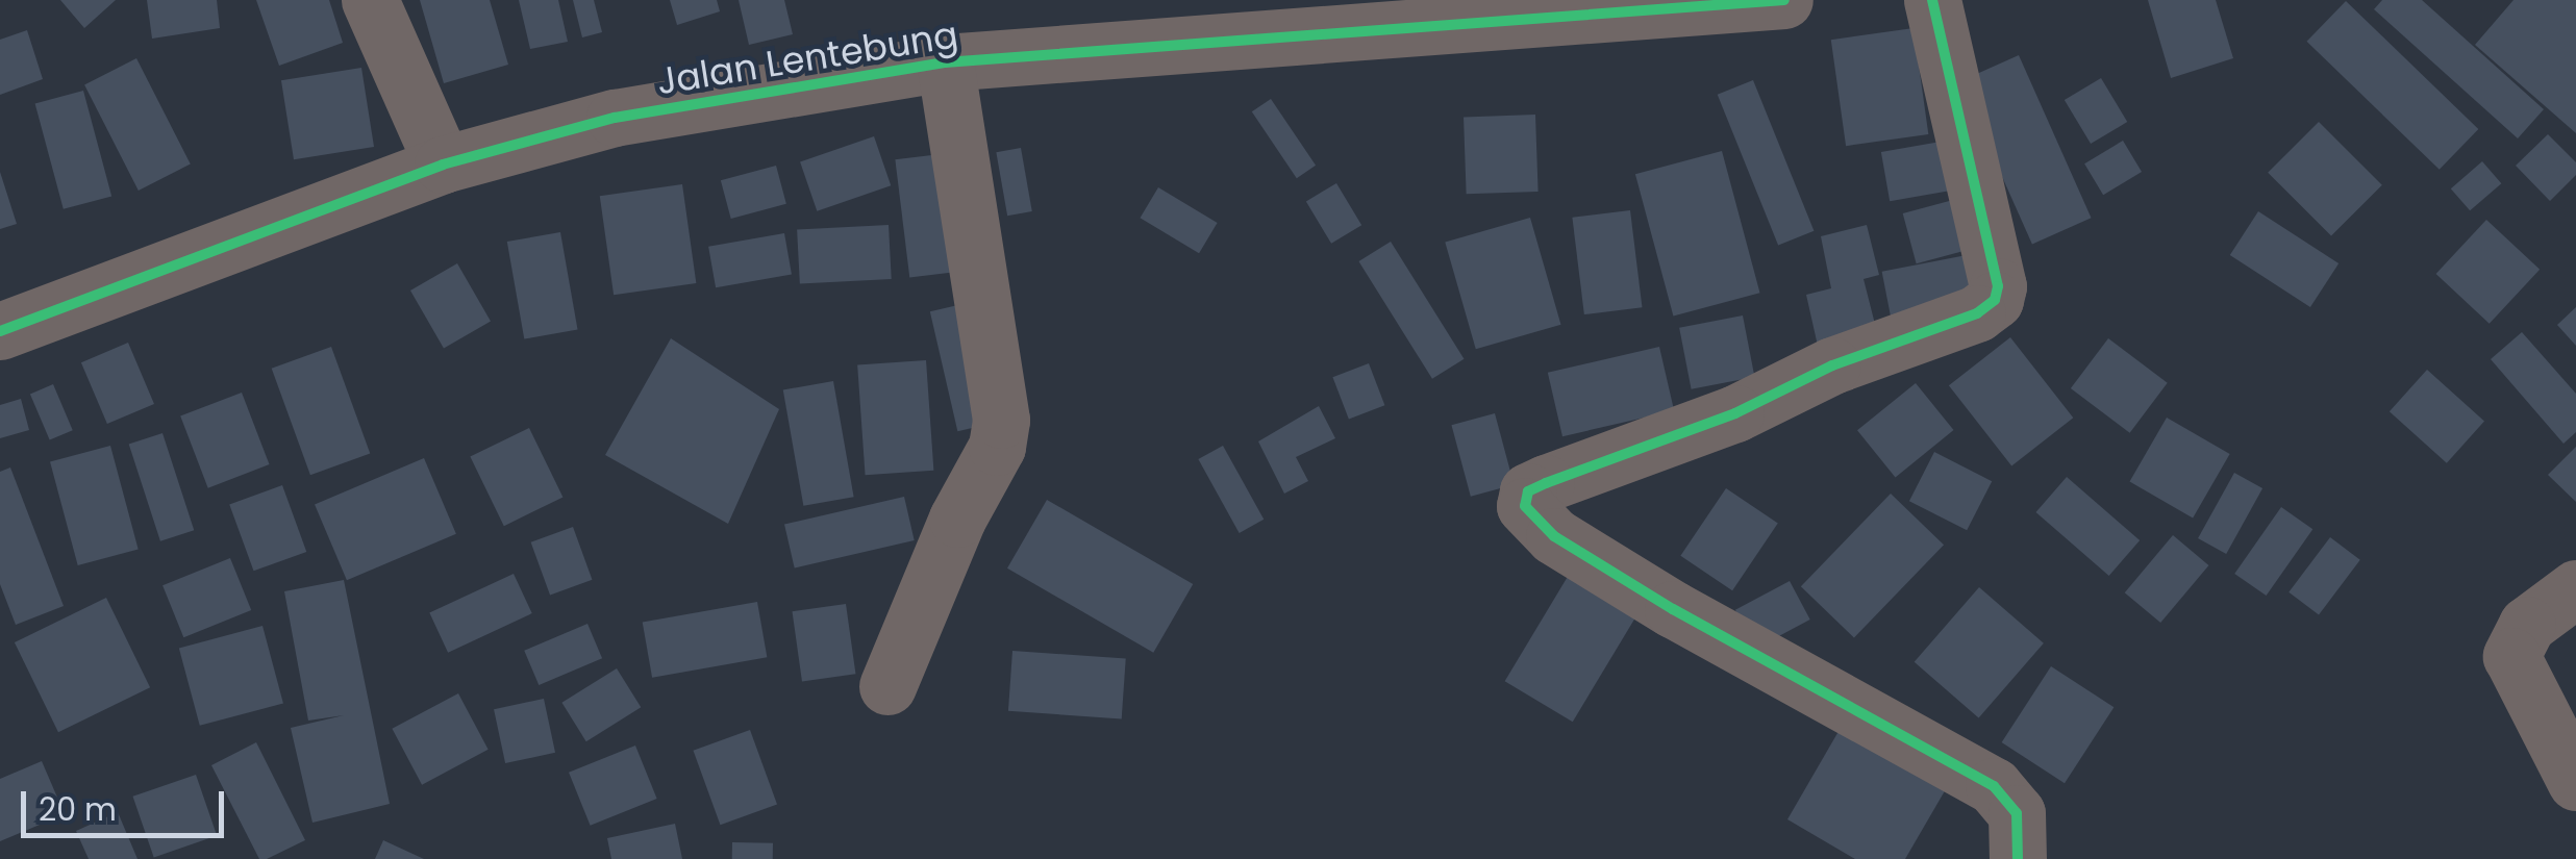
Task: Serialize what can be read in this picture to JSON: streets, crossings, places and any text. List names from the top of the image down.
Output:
{
  "streets": {
    "street": ["Jalan Lentebung"]
  },
  "scale_bar": "20 m"
}
